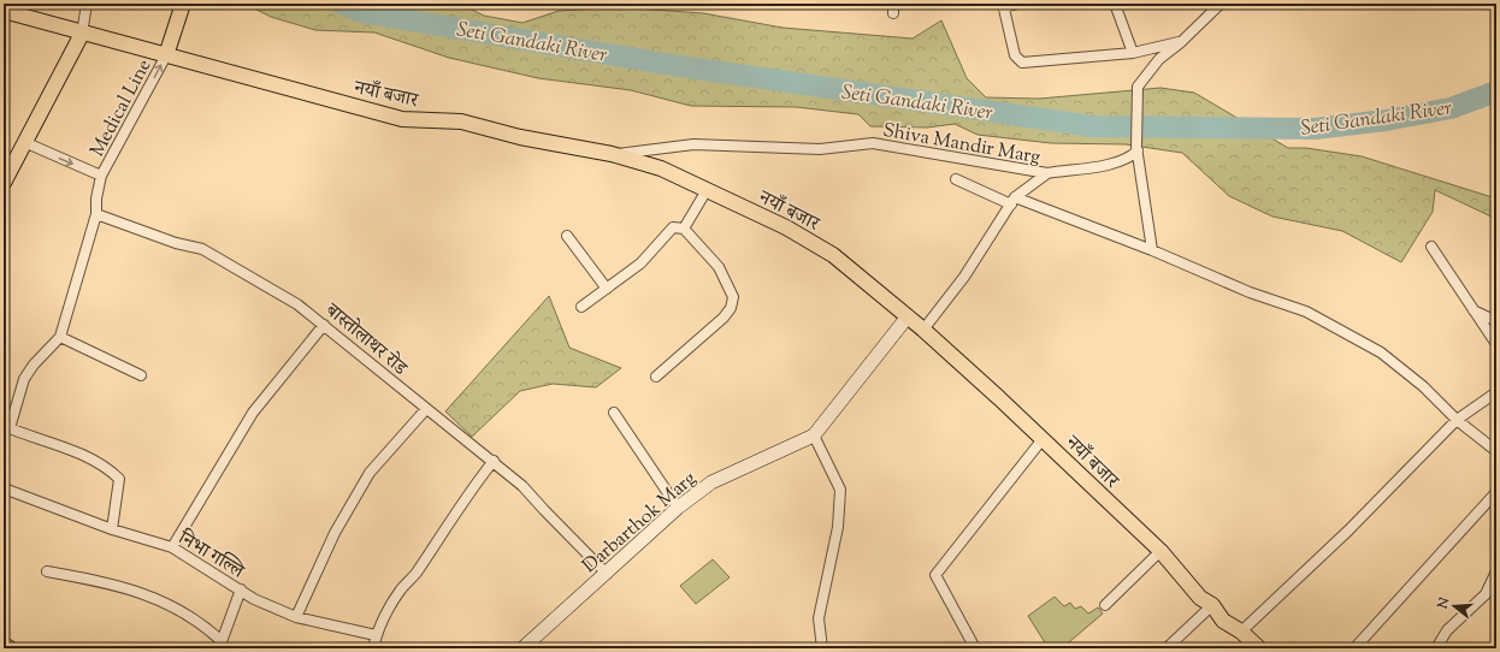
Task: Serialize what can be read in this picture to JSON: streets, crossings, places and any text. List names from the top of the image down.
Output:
{
  "streets": {
    "main road": ["नयाँ बजार", "Darbarthok Marg"],
    "street": [
      "Medical Line",
      "Shiva Mandir Marg",
      "बास्तोलाथर रोड",
      "निभा गल्लि"
    ]
  },
  "crossings": [
    ["नयाँ बजार", "Medical Line"],
    ["नयाँ बजार", "Shiva Mandir Marg"],
    ["नयाँ बजार", "Darbarthok Marg"],
    ["बास्तोलाथर रोड", "Darbarthok Marg"]
  ],
  "water": ["Seti Gandaki River"],
  "north": "left"
}
